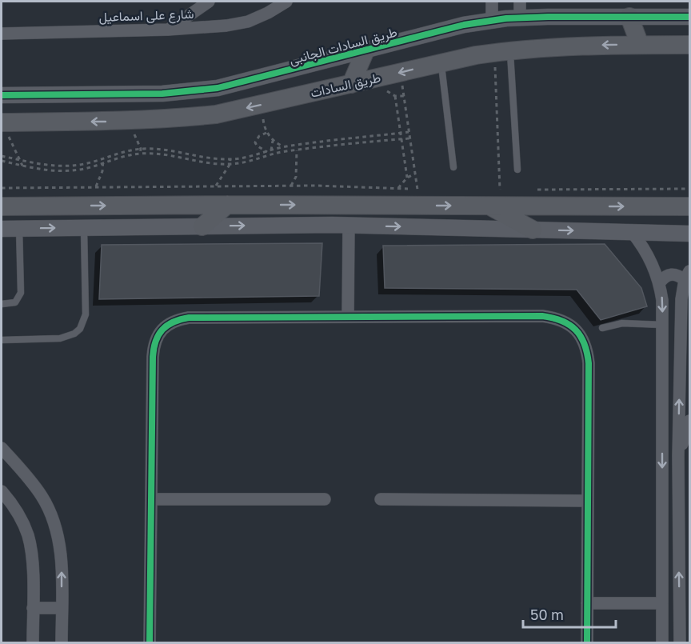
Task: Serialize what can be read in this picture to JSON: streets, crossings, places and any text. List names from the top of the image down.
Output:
{
  "streets": {
    "main road": ["طريق السادات"],
    "street": ["شارع على اسماعيل", "طريق السادات الجانبى"]
  },
  "scale_bar": "50 m"
}
